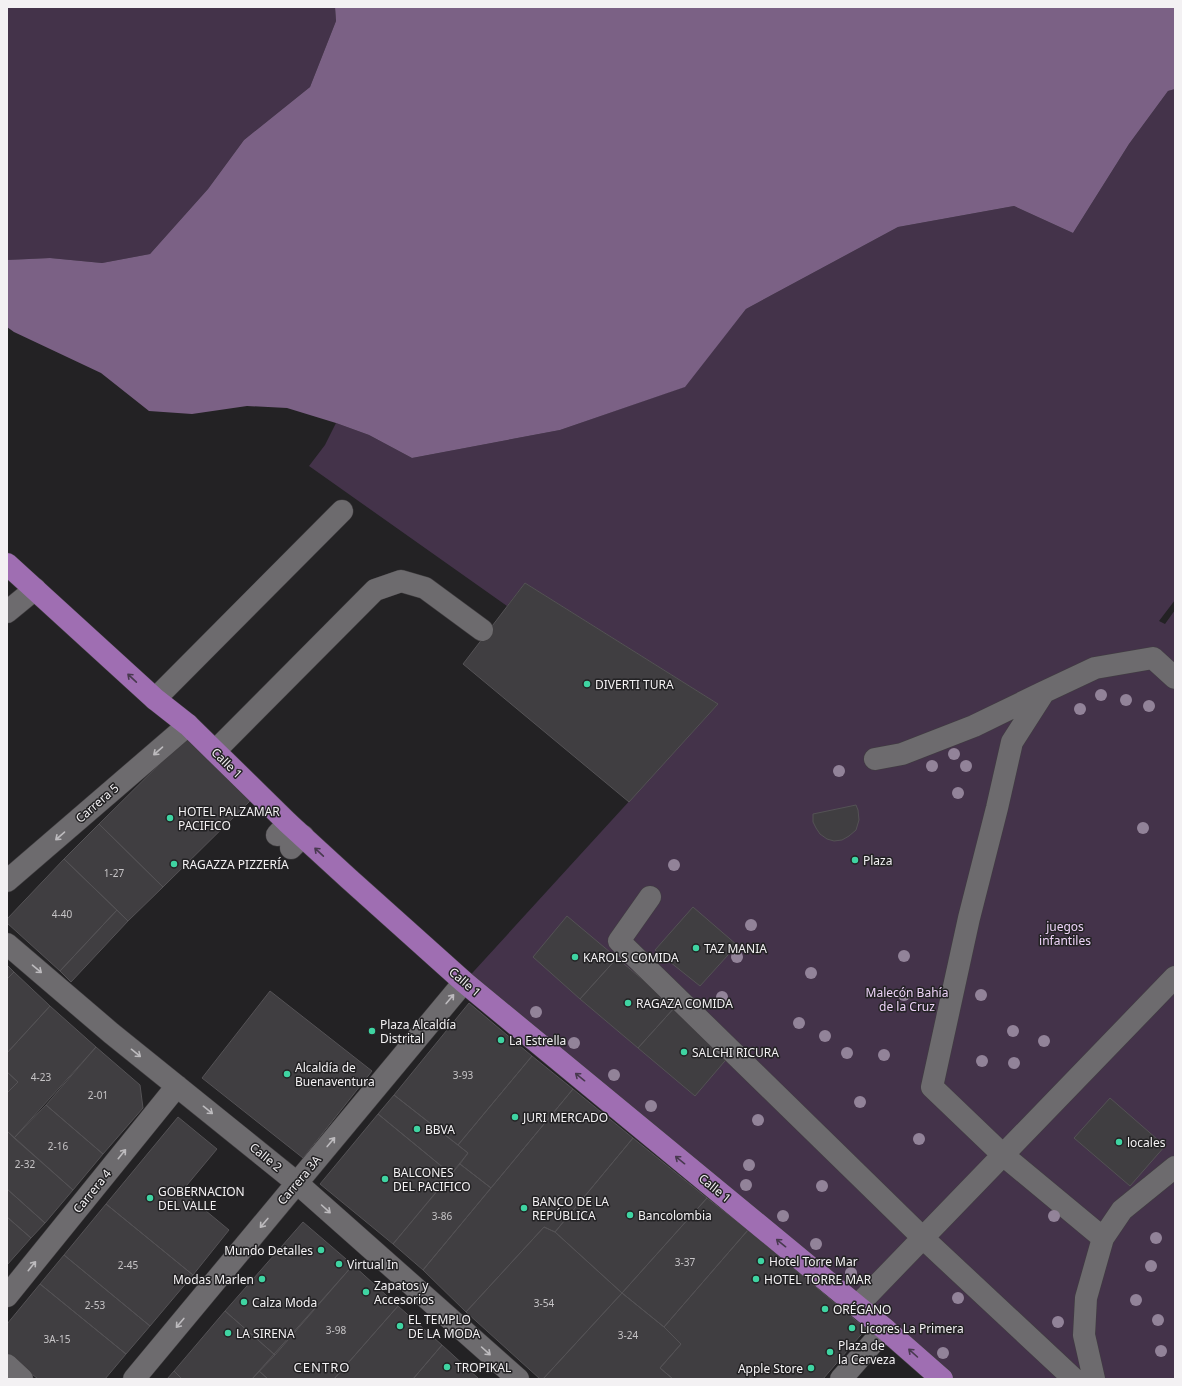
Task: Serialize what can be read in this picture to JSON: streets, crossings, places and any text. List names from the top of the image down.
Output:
{
  "streets": {
    "main road": ["Calle 1"],
    "street": [
      "Carrera 5",
      "Calle 2",
      "Carrera 3A",
      "Carrera 4"
    ]
  },
  "crossings": [
    ["Calle 1", "Carrera 5"],
    ["Calle 1", "Carrera 3A"],
    ["Calle 2", "Carrera 3A"],
    ["Calle 2", "Carrera 4"]
  ],
  "one_way": [
    "Calle 1",
    "Carrera 5",
    "Calle 2",
    "Carrera 4"
  ],
  "districts": ["CENTRO"],
  "parks": ["juegos infantiles", "Malecón Bahía de la Cruz"],
  "places": [
    "DIVERTI TURA",
    "HOTEL PALZAMAR PACIFICO",
    "Plaza",
    "RAGAZZA PIZZERÍA",
    "TAZ MANIA",
    "KAROLS COMIDA",
    "RAGAZA COMIDA",
    "Plaza Alcaldía Distrital",
    "La Estrella",
    "SALCHI RICURA",
    "Alcaldía de Buenaventura",
    "JURI MERCADO",
    "BBVA",
    "locales",
    "BALCONES DEL PACIFICO",
    "GOBERNACION DEL VALLE",
    "BANCO DE LA REPÚBLICA",
    "Bancolombia",
    "Mundo Detalles",
    "Hotel Torre Mar",
    "Virtual In",
    "Modas Marlen",
    "HOTEL TORRE MAR",
    "Zapatos y Accesorios",
    "Calza Moda",
    "ORÉGANO",
    "EL TEMPLO DE LA MODA",
    "Licores La Primera",
    "LA SIRENA",
    "Plaza de la Cerveza",
    "TROPIKAL",
    "Apple Store"
  ],
  "house_numbers": [
    "1-27",
    "4-40",
    "3-93",
    "4-23",
    "2-01",
    "2-16",
    "2-32",
    "3-86",
    "3-37",
    "2-45",
    "3-54",
    "2-53",
    "3-98",
    "3-24",
    "3A-15"
  ]
}
